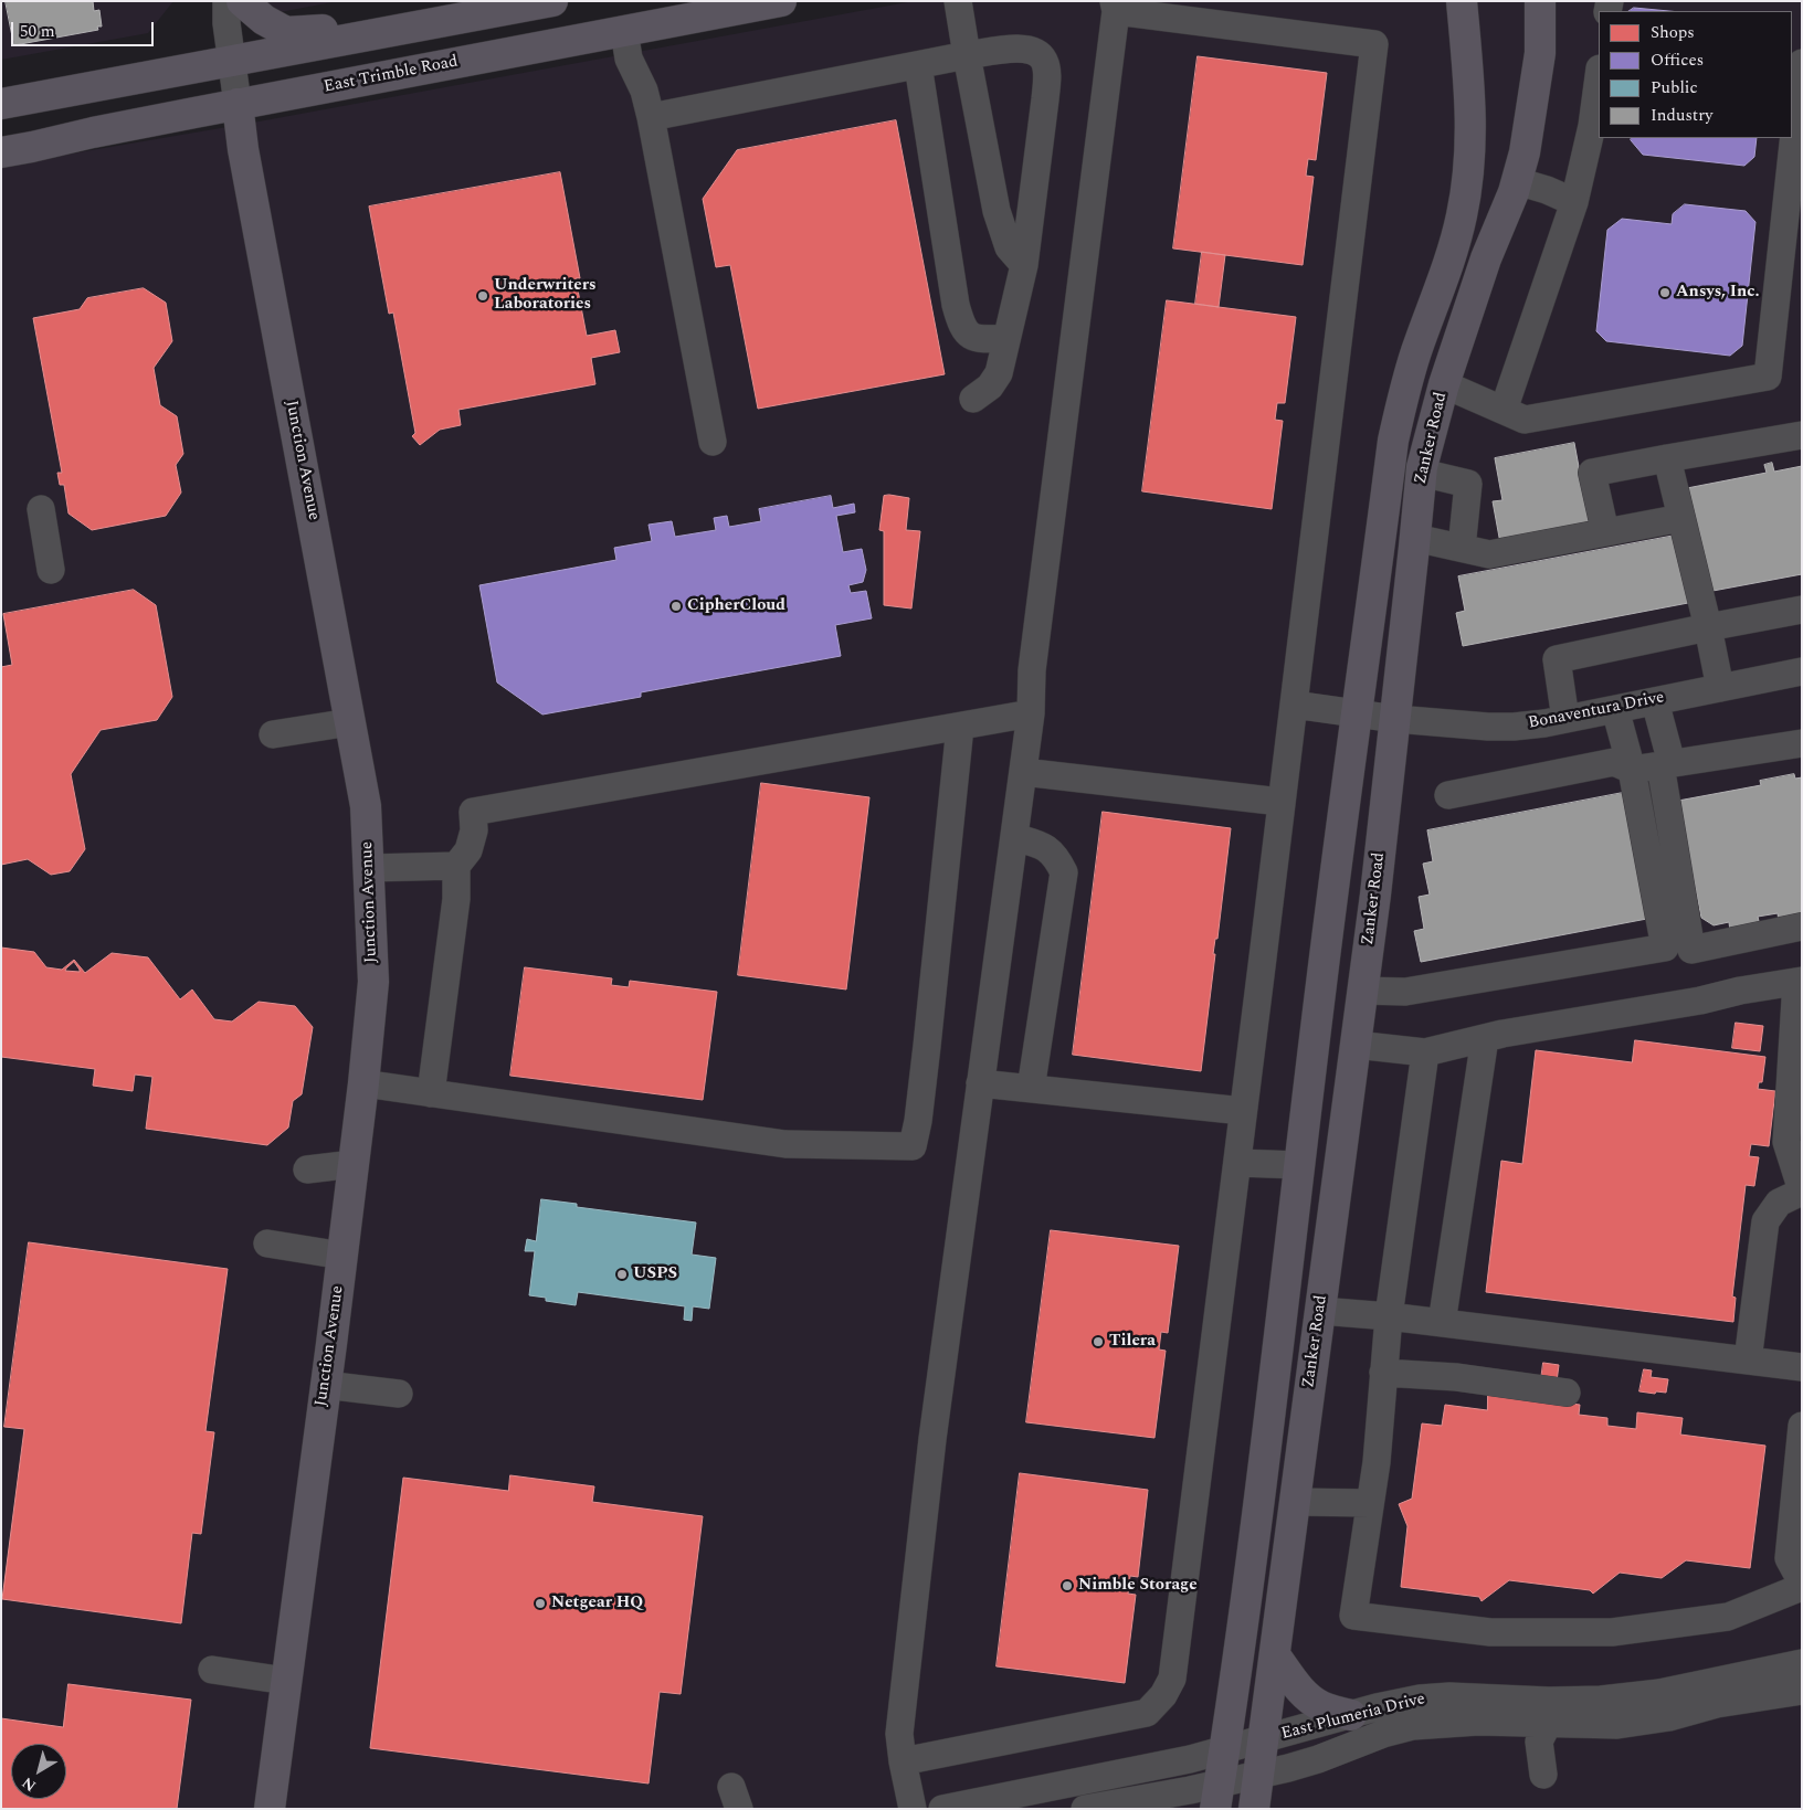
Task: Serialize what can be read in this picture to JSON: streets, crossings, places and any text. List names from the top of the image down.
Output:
{
  "streets": {
    "main road": ["East Trimble Road", "Zanker Road", "Junction Avenue"],
    "street": ["Bonaventura Drive", "East Plumeria Drive"]
  },
  "crossings": [
    ["East Trimble Road", "Junction Avenue"],
    ["Zanker Road", "Bonaventura Drive"],
    ["Zanker Road", "East Plumeria Drive"]
  ],
  "places": [
    "Ansys, Inc.",
    "Underwriters Laboratories",
    "CipherCloud",
    "USPS",
    "Tilera",
    "Nimble Storage",
    "Netgear HQ"
  ],
  "legend": [
    "Shops",
    "Offices",
    "Public",
    "Industry"
  ],
  "scale_bar": "50 m",
  "north": "bottom left"
}
